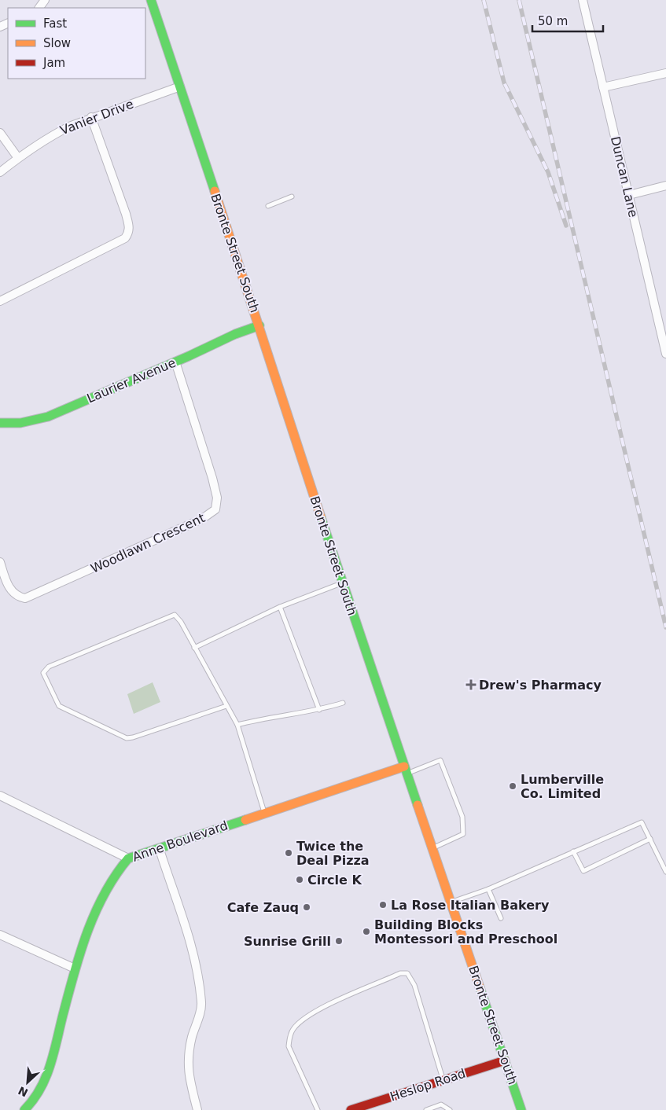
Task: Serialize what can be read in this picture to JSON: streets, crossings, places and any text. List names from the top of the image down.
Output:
{
  "streets": {
    "main road": [
      "Bronte Street South",
      "Laurier Avenue",
      "Anne Boulevard",
      "Heslop Road"
    ],
    "street": ["Vanier Drive", "Duncan Lane", "Woodlawn Crescent"]
  },
  "crossings": [
    ["Vanier Drive", "Bronte Street South"],
    ["Bronte Street South", "Laurier Avenue"],
    ["Bronte Street South", "Anne Boulevard"],
    ["Bronte Street South", "Heslop Road"],
    ["Laurier Avenue", "Woodlawn Crescent"]
  ],
  "places": {
    "health": ["Drew's Pharmacy"],
    "other": [
      "Lumberville Co. Limited",
      "Twice the Deal Pizza",
      "Circle K",
      "La Rose Italian Bakery",
      "Cafe Zauq",
      "Building Blocks Montessori and Preschool",
      "Sunrise Grill"
    ]
  },
  "legend": ["Fast", "Slow", "Jam"],
  "scale_bar": "50 m",
  "north": "bottom left"
}
